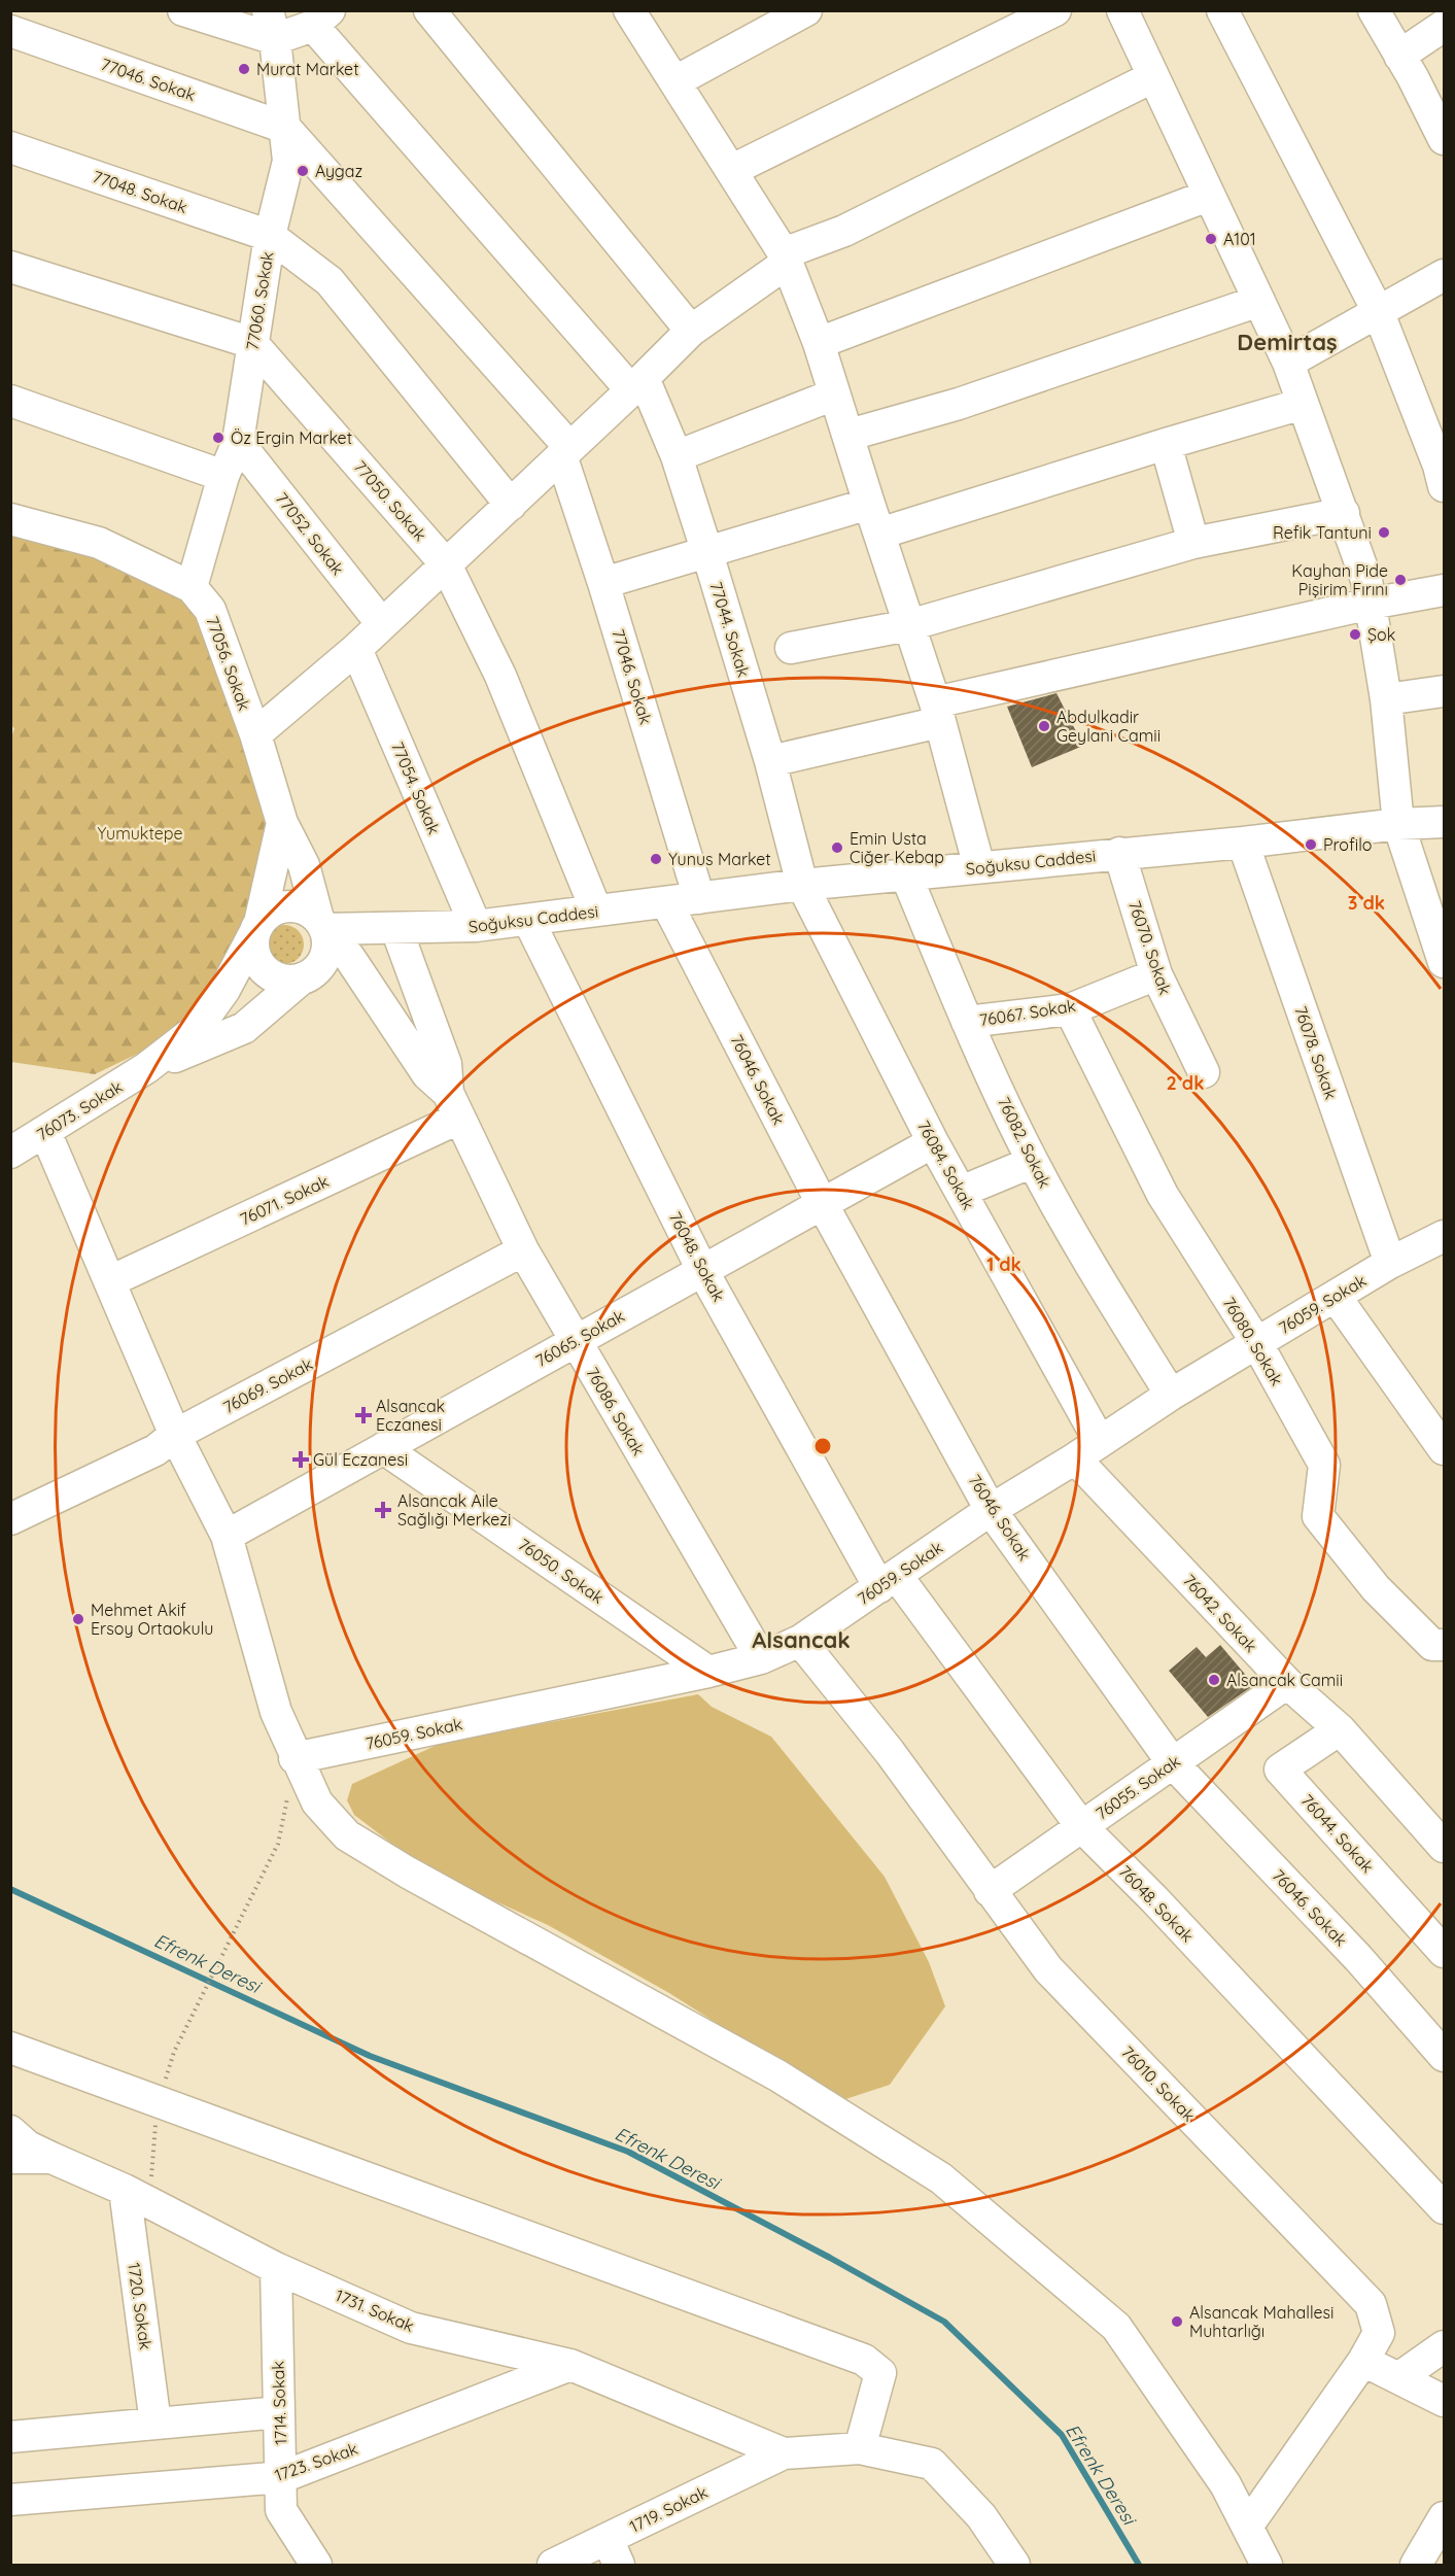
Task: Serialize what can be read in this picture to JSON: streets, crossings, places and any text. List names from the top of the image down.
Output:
{
  "streets": {
    "street": [
      "77046. Sokak",
      "77048. Sokak",
      "77060. Sokak",
      "77050. Sokak",
      "77052. Sokak",
      "77044. Sokak",
      "77056. Sokak",
      "77054. Sokak",
      "Soğuksu Caddesi",
      "76070. Sokak",
      "76067. Sokak",
      "76078. Sokak",
      "76046. Sokak",
      "76073. Sokak",
      "76082. Sokak",
      "76084. Sokak",
      "76071. Sokak",
      "76048. Sokak",
      "76059. Sokak",
      "76065. Sokak",
      "76080. Sokak",
      "76069. Sokak",
      "76086. Sokak",
      "76050. Sokak",
      "76042. Sokak",
      "76055. Sokak",
      "76044. Sokak",
      "76010. Sokak",
      "1720. Sokak",
      "1731. Sokak",
      "1714. Sokak",
      "1723. Sokak",
      "1719. Sokak"
    ]
  },
  "crossings": [
    ["77046. Sokak", "77060. Sokak"],
    ["77046. Sokak", "Soğuksu Caddesi"],
    ["77048. Sokak", "77060. Sokak"],
    ["77060. Sokak", "77050. Sokak"],
    ["77060. Sokak", "77052. Sokak"],
    ["77060. Sokak", "77056. Sokak"],
    ["77050. Sokak", "Soğuksu Caddesi"],
    ["77044. Sokak", "Soğuksu Caddesi"],
    ["77044. Sokak", "76084. Sokak"],
    ["77056. Sokak", "76086. Sokak"],
    ["77054. Sokak", "Soğuksu Caddesi"],
    ["Soğuksu Caddesi", "76070. Sokak"],
    ["Soğuksu Caddesi", "76078. Sokak"],
    ["Soğuksu Caddesi", "76046. Sokak"],
    ["Soğuksu Caddesi", "76082. Sokak"],
    ["Soğuksu Caddesi", "76084. Sokak"],
    ["Soğuksu Caddesi", "76048. Sokak"],
    ["Soğuksu Caddesi", "76086. Sokak"],
    ["76070. Sokak", "76067. Sokak"],
    ["76067. Sokak", "76082. Sokak"],
    ["76067. Sokak", "76080. Sokak"],
    ["76078. Sokak", "76059. Sokak"],
    ["76046. Sokak", "76059. Sokak"],
    ["76046. Sokak", "76065. Sokak"],
    ["76046. Sokak", "76055. Sokak"],
    ["76082. Sokak", "76059. Sokak"],
    ["76084. Sokak", "76059. Sokak"],
    ["76084. Sokak", "76065. Sokak"],
    ["76071. Sokak", "76086. Sokak"],
    ["76048. Sokak", "76059. Sokak"],
    ["76048. Sokak", "76065. Sokak"],
    ["76048. Sokak", "76055. Sokak"],
    ["76059. Sokak", "76080. Sokak"],
    ["76059. Sokak", "76086. Sokak"],
    ["76059. Sokak", "76050. Sokak"],
    ["76059. Sokak", "76042. Sokak"],
    ["76059. Sokak", "76010. Sokak"],
    ["76065. Sokak", "76086. Sokak"],
    ["76065. Sokak", "76050. Sokak"],
    ["76069. Sokak", "76086. Sokak"],
    ["76042. Sokak", "76055. Sokak"],
    ["76042. Sokak", "76044. Sokak"],
    ["76055. Sokak", "76010. Sokak"],
    ["1720. Sokak", "1731. Sokak"],
    ["1731. Sokak", "1714. Sokak"],
    ["1731. Sokak", "1723. Sokak"],
    ["1731. Sokak", "1719. Sokak"],
    ["1714. Sokak", "1723. Sokak"]
  ],
  "districts": ["Demirtaş", "Alsancak"],
  "water": ["Efrenk Deresi"],
  "parks": ["Yumuktepe"],
  "places": {
    "other": [
      "Murat Market",
      "Aygaz",
      "A101",
      "Öz Ergin Market",
      "Refik Tantuni",
      "Kayhan Pide Pişirim Fırını",
      "Şok",
      "Abdulkadir Geylani Camii",
      "Profilo",
      "Emin Usta Ciğer Kebap",
      "Yunus Market",
      "Mehmet Akif Ersoy Ortaokulu",
      "Alsancak Camii",
      "Alsancak Mahallesi Muhtarlığı"
    ],
    "health": ["Alsancak Eczanesi", "Gül Eczanesi", "Alsancak Aile Sağlığı Merkezi"]
  },
  "rings": ["3 dk", "2 dk", "1 dk"]
}
